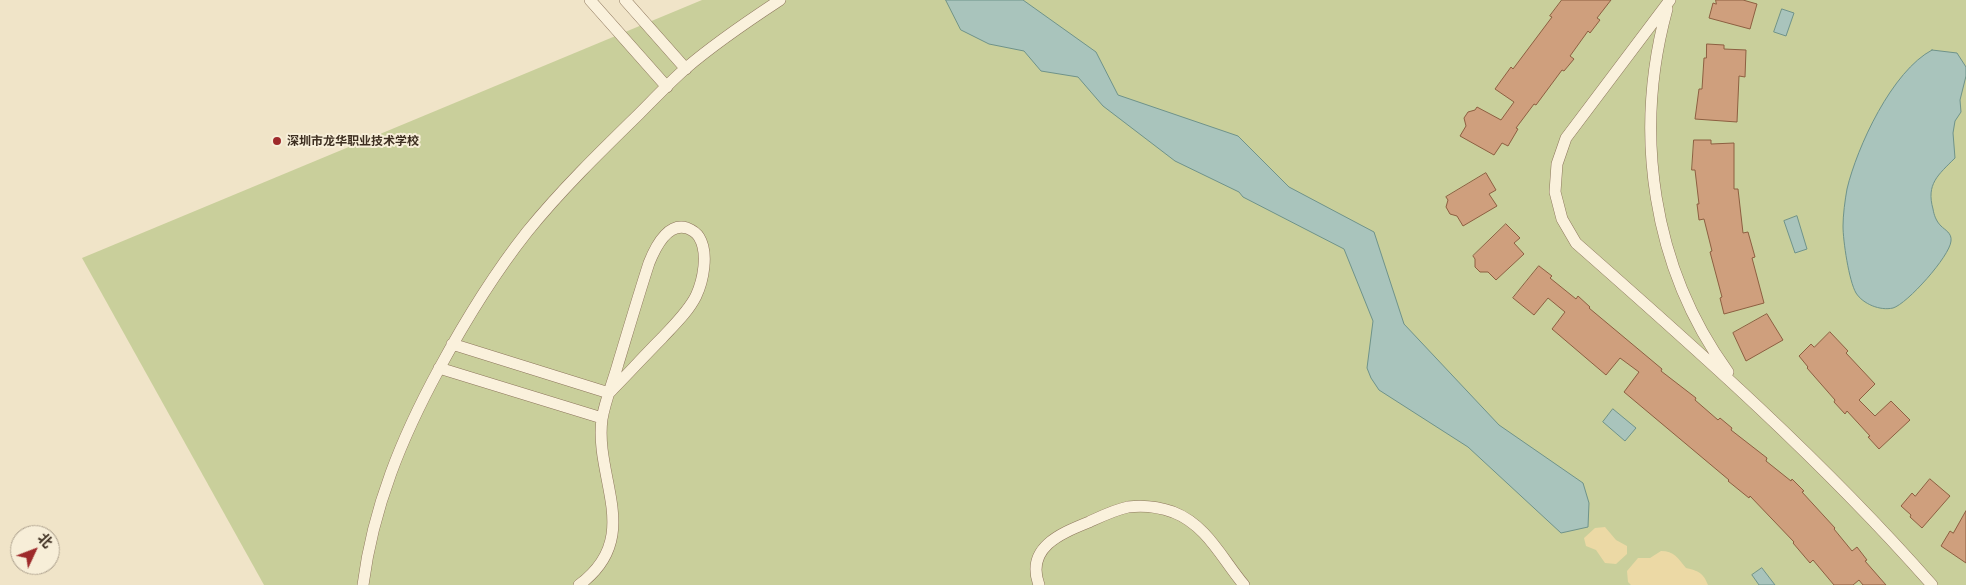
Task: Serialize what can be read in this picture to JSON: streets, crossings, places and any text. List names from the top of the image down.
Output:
{
  "places": ["深圳市龙华职业技术学校"],
  "north": "top right"
}
